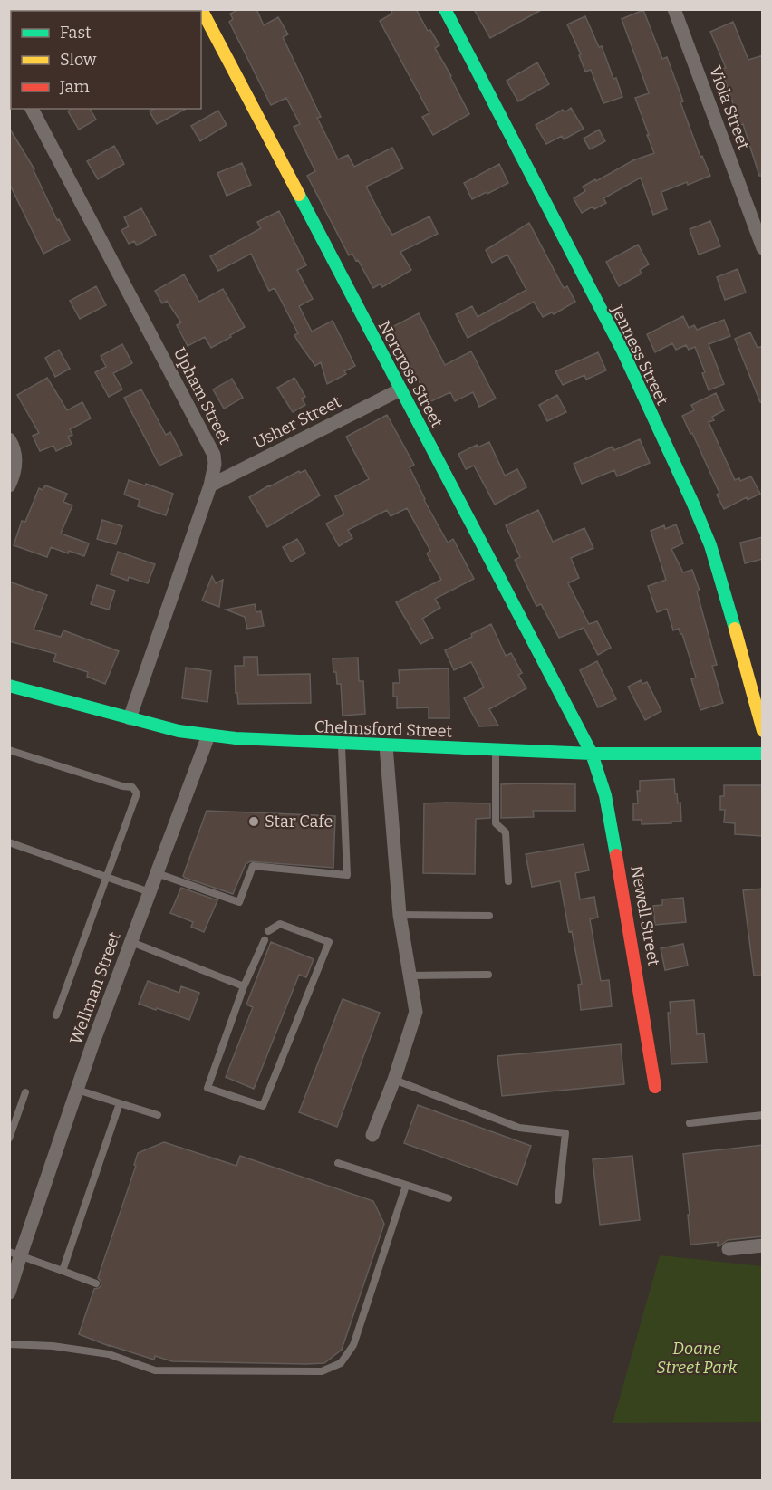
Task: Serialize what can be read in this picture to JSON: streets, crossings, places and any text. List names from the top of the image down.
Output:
{
  "streets": {
    "street": [
      "Viola Street",
      "Jenness Street",
      "Norcross Street",
      "Upham Street",
      "Usher Street",
      "Chelmsford Street",
      "Newell Street",
      "Wellman Street"
    ]
  },
  "crossings": [
    ["Norcross Street", "Usher Street"],
    ["Norcross Street", "Chelmsford Street"],
    ["Norcross Street", "Newell Street"],
    ["Upham Street", "Usher Street"],
    ["Upham Street", "Chelmsford Street"],
    ["Chelmsford Street", "Newell Street"],
    ["Chelmsford Street", "Wellman Street"]
  ],
  "parks": ["Doane Street Park"],
  "places": ["Star Cafe"],
  "legend": ["Fast", "Slow", "Jam"]
}
